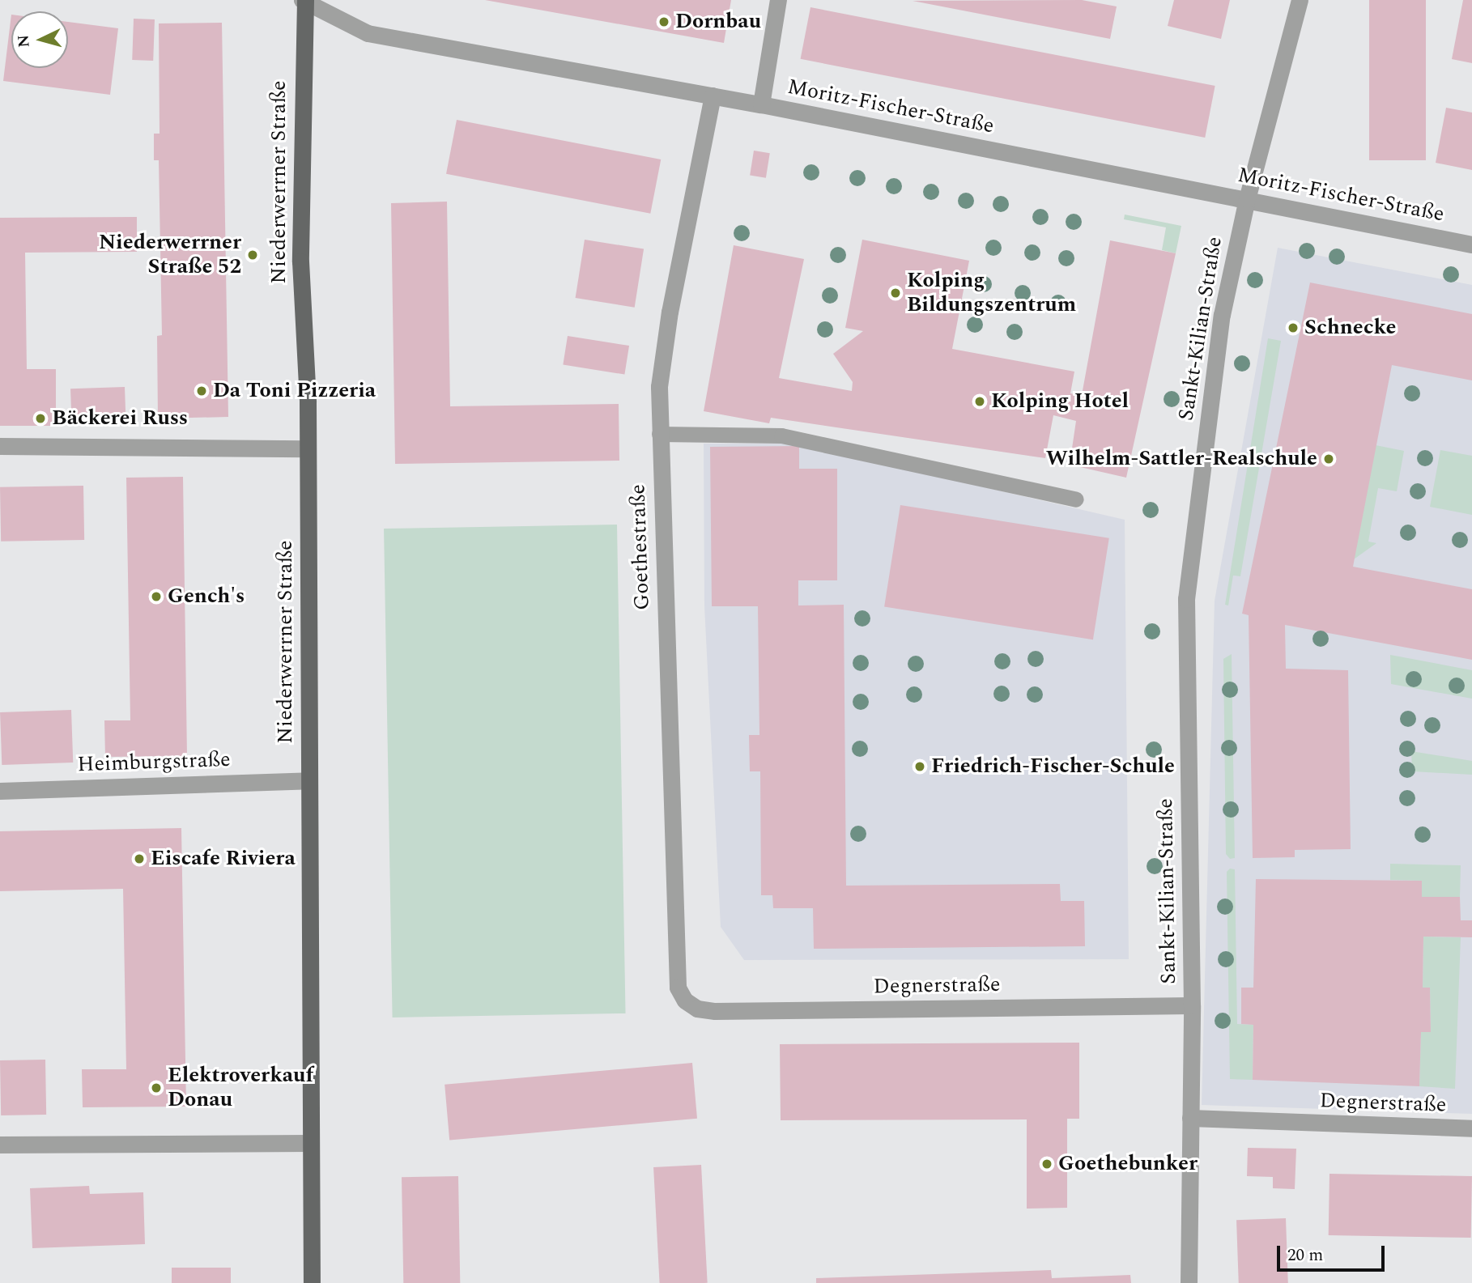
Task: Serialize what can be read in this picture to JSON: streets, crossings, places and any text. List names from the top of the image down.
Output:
{
  "streets": {
    "main road": ["Niederwerrner Straße"],
    "street": [
      "Moritz-Fischer-Straße",
      "Sankt-Kilian-Straße",
      "Goethestraße",
      "Heimburgstraße",
      "Degnerstraße"
    ]
  },
  "crossings": [
    ["Moritz-Fischer-Straße", "Niederwerrner Straße"],
    ["Moritz-Fischer-Straße", "Sankt-Kilian-Straße"],
    ["Moritz-Fischer-Straße", "Goethestraße"],
    ["Niederwerrner Straße", "Heimburgstraße"],
    ["Sankt-Kilian-Straße", "Degnerstraße"],
    ["Goethestraße", "Degnerstraße"]
  ],
  "places": [
    "Dornbau",
    "Niederwerrner Straße 52",
    "Kolping Bildungszentrum",
    "Schnecke",
    "Da Toni Pizzeria",
    "Kolping Hotel",
    "Bäckerei Russ",
    "Wilhelm-Sattler-Realschule",
    "Gench's",
    "Friedrich-Fischer-Schule",
    "Eiscafe Riviera",
    "Elektroverkauf Donau",
    "Goethebunker"
  ],
  "scale_bar": "20 m",
  "north": "left"
}
